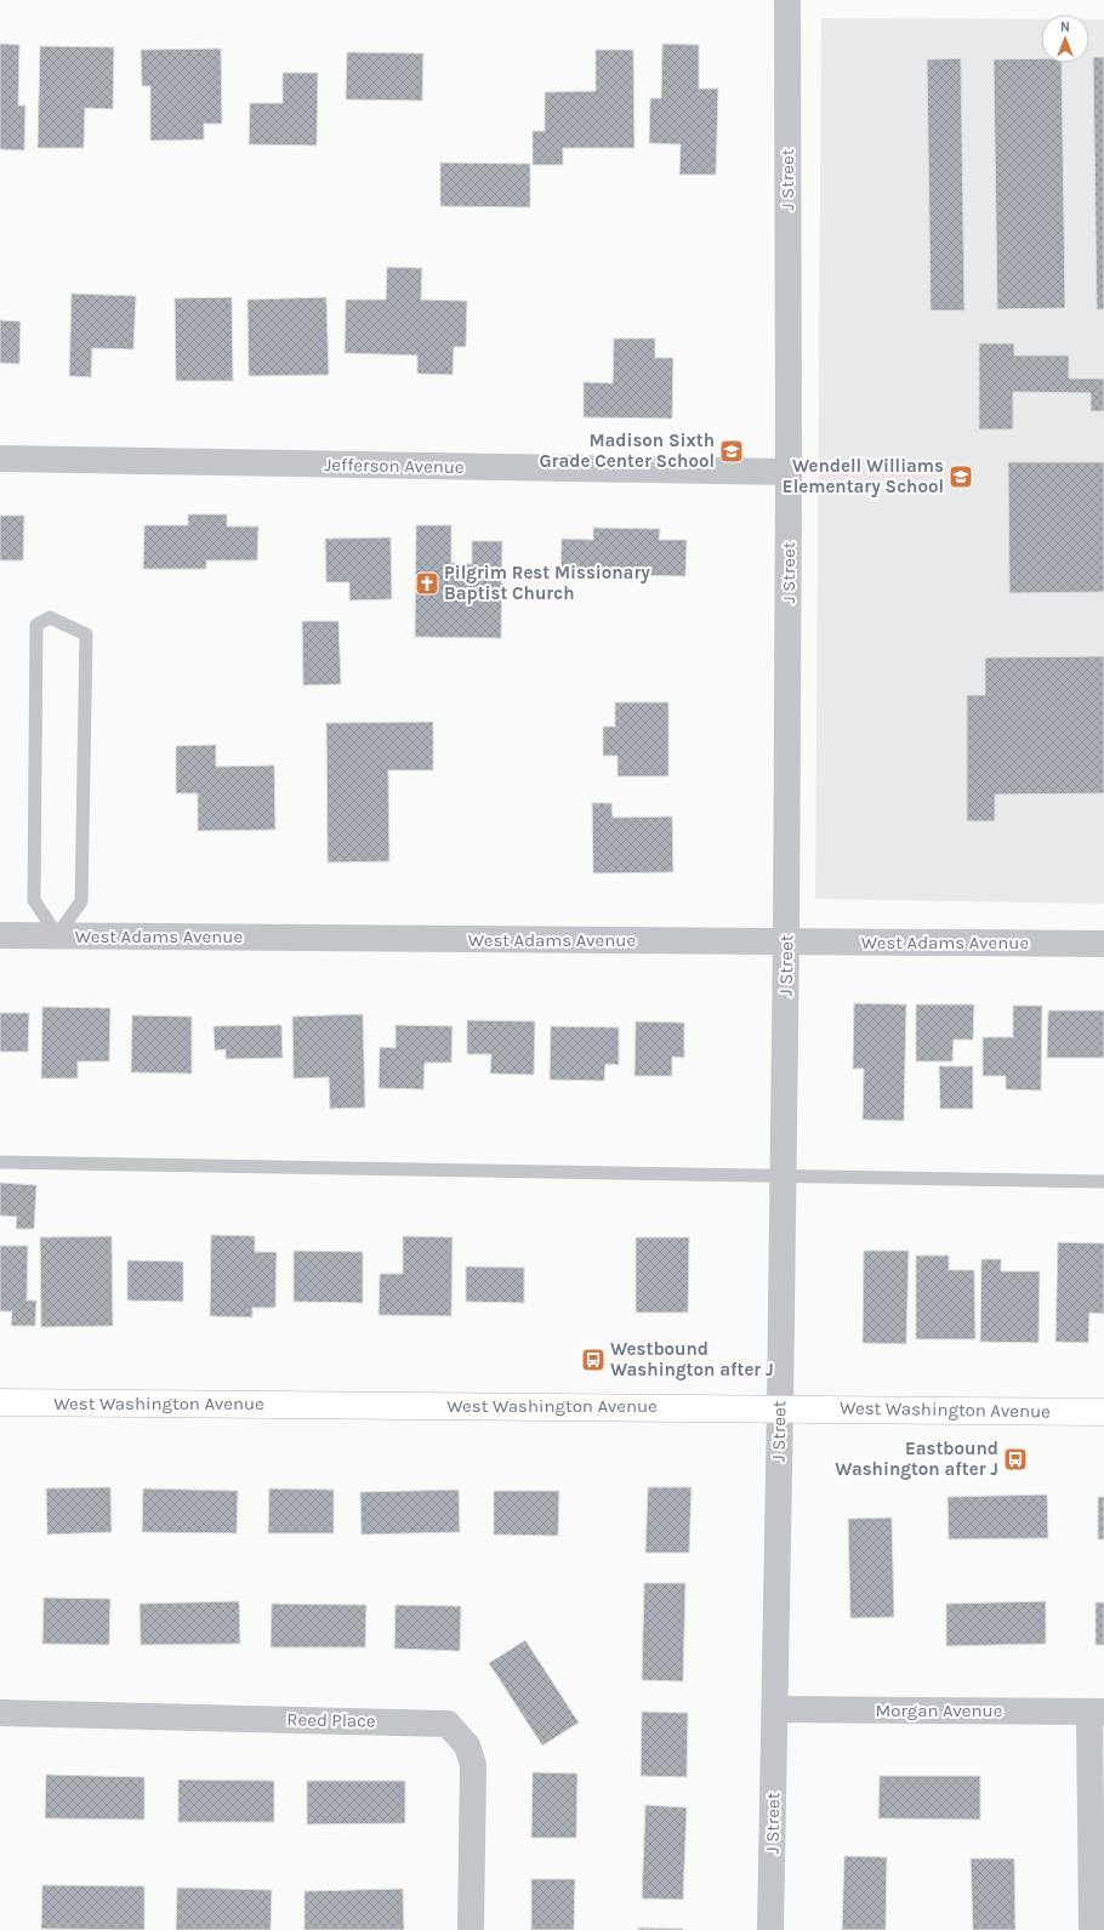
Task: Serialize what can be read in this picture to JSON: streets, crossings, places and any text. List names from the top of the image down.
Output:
{
  "streets": {
    "main road": ["West Washington Avenue"],
    "street": [
      "J Street",
      "Jefferson Avenue",
      "West Adams Avenue",
      "Morgan Avenue",
      "Reed Place"
    ]
  },
  "crossings": [
    ["J Street", "Jefferson Avenue"],
    ["J Street", "West Adams Avenue"],
    ["J Street", "West Washington Avenue"],
    ["J Street", "Morgan Avenue"]
  ],
  "places": {
    "school or university": ["Madison Sixth Grade Center School", "Wendell Williams Elementary School"],
    "church": ["Pilgrim Rest Missionary Baptist Church"],
    "bus stop": ["Westbound Washington after J", "Eastbound Washington after J"]
  },
  "north": "top"
}
